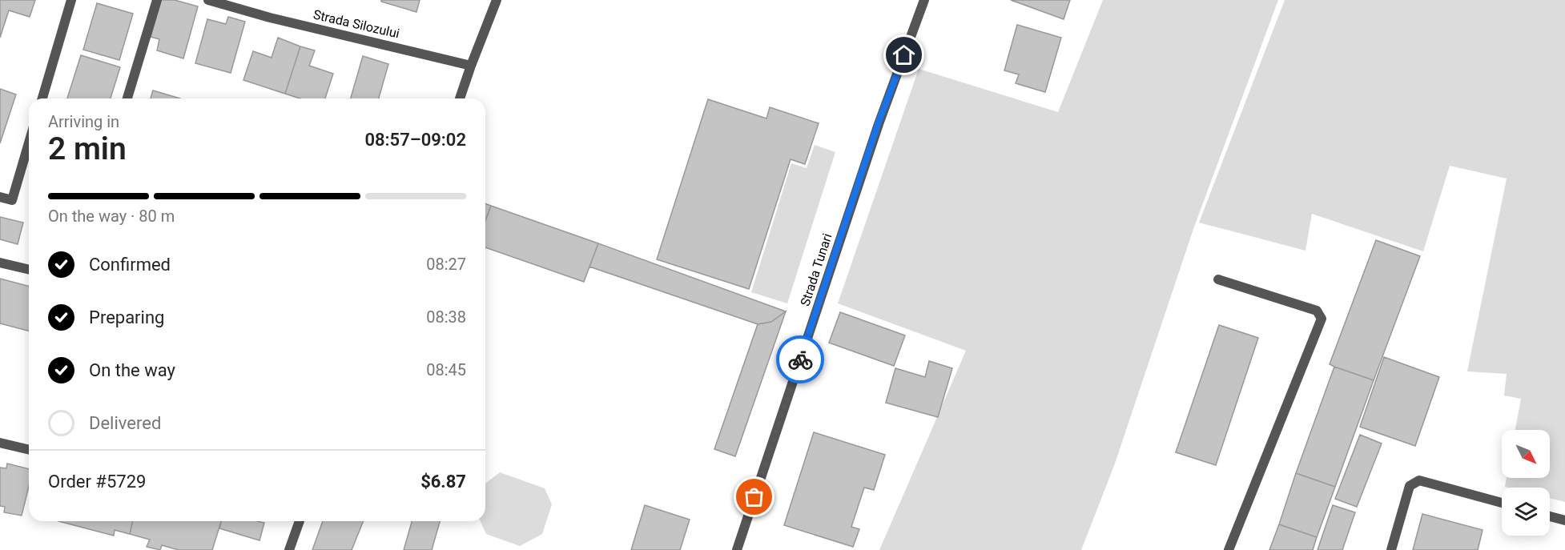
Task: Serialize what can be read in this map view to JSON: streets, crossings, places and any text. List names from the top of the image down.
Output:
{
  "streets": {
    "street": ["Strada Silozului", "Strada Tunari"]
  },
  "north": "bottom right",
  "page": {
    "heading": ["2 min", "Arriving in", "08:57–09:02"],
    "panel": ["Order #5729", "$6.87"],
    "bar": "On the way · 80 m",
    "list": [
      ["Confirmed", "08:27"],
      ["Preparing", "08:38"],
      ["On the way", "08:45"],
      "Delivered"
    ]
  }
}
